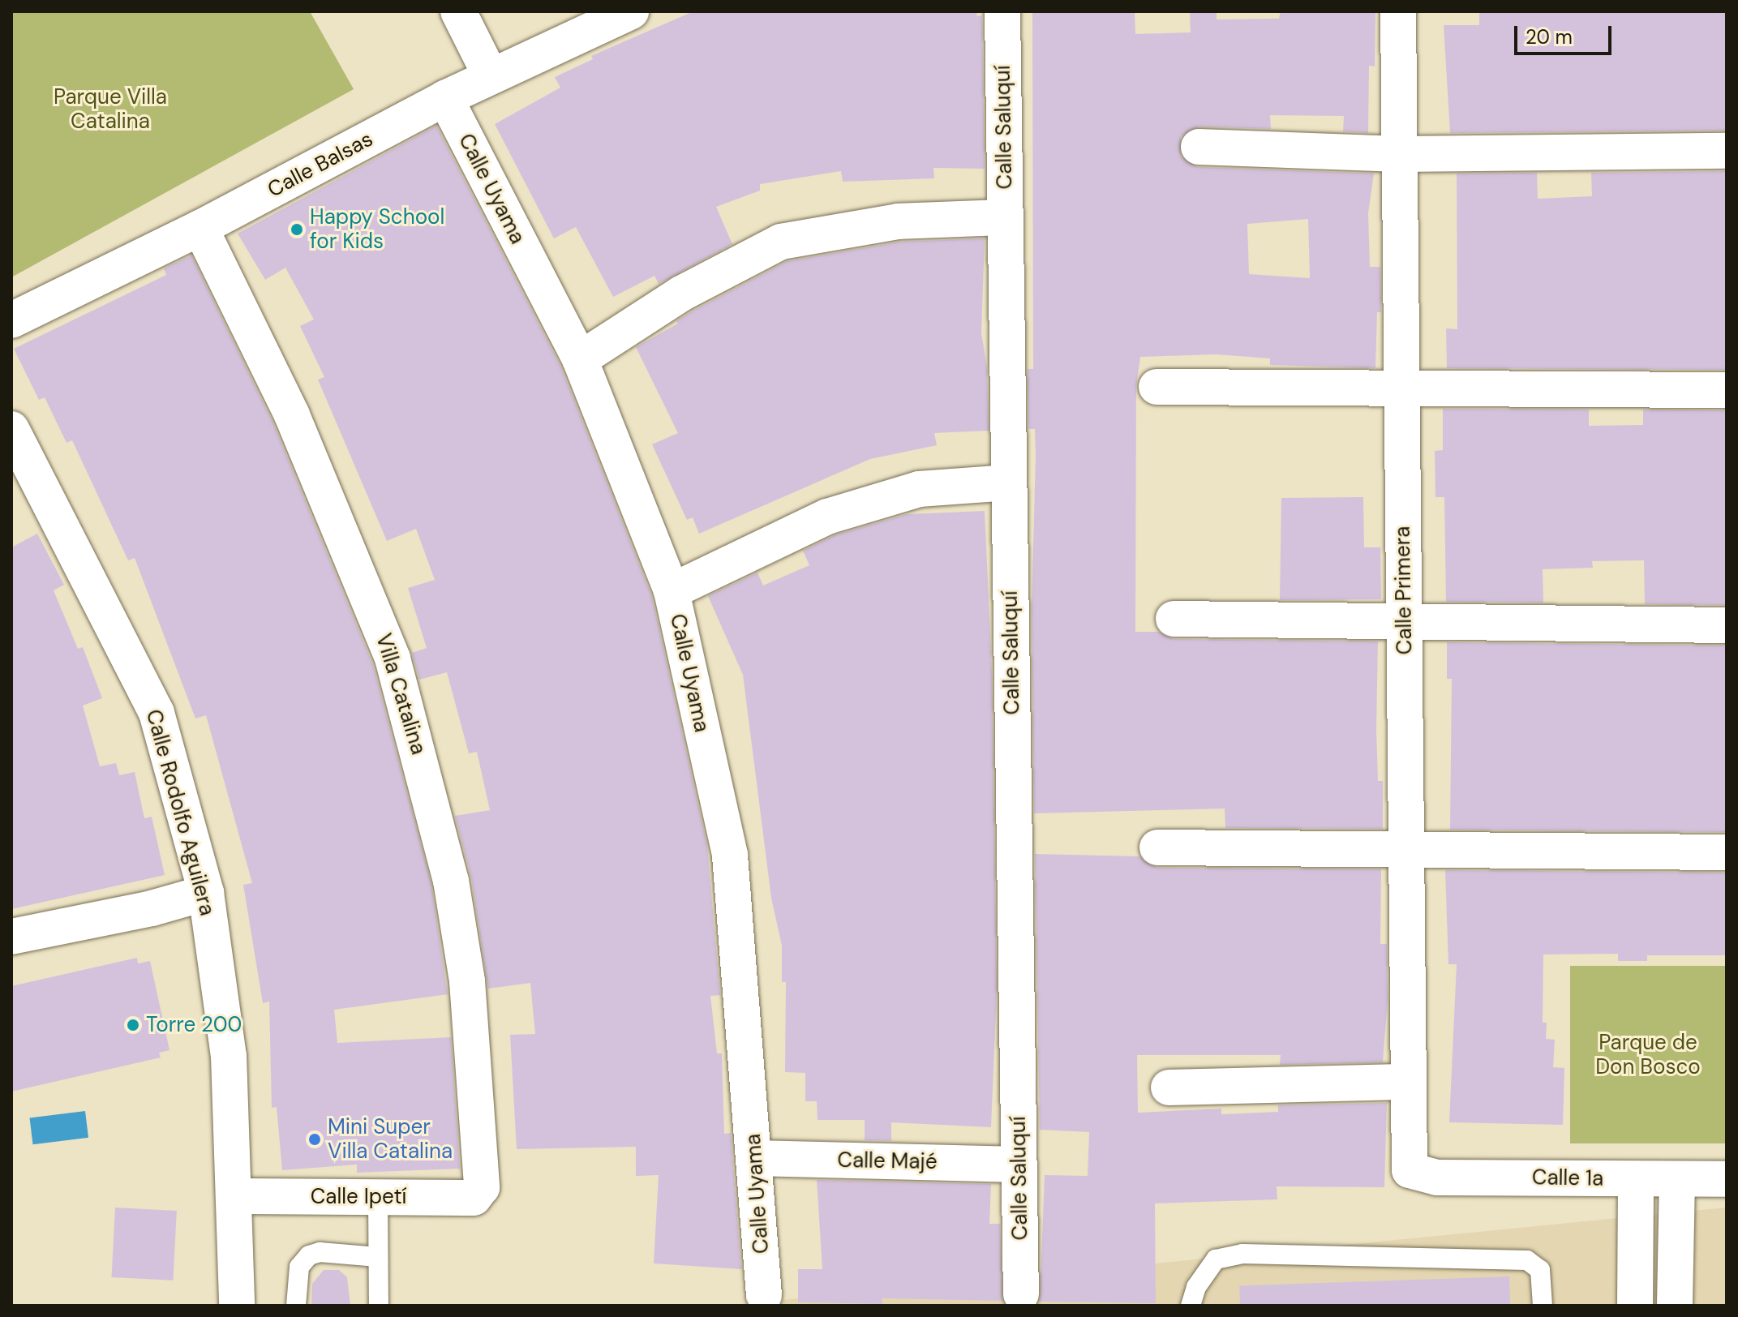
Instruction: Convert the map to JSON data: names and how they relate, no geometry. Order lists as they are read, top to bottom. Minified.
{"streets":{"street":["Calle Saluquí","Calle Balsas","Calle Uyama","Calle Primera","Villa Catalina","Calle Rodolfo Aguilera","Calle Majé","Calle 1a","Calle Ipetí"]},"crossings":[["Calle Saluquí","Calle Majé"],["Calle Balsas","Calle Uyama"],["Calle Balsas","Villa Catalina"],["Calle Uyama","Calle Majé"],["Calle Primera","Calle 1a"],["Villa Catalina","Calle Ipetí"],["Calle Rodolfo Aguilera","Calle Ipetí"]],"parks":["Parque Villa Catalina","Parque de Don Bosco"],"places":["Happy School for Kids","Torre 200","Mini Super Villa Catalina"],"scale_bar":"20 m"}
